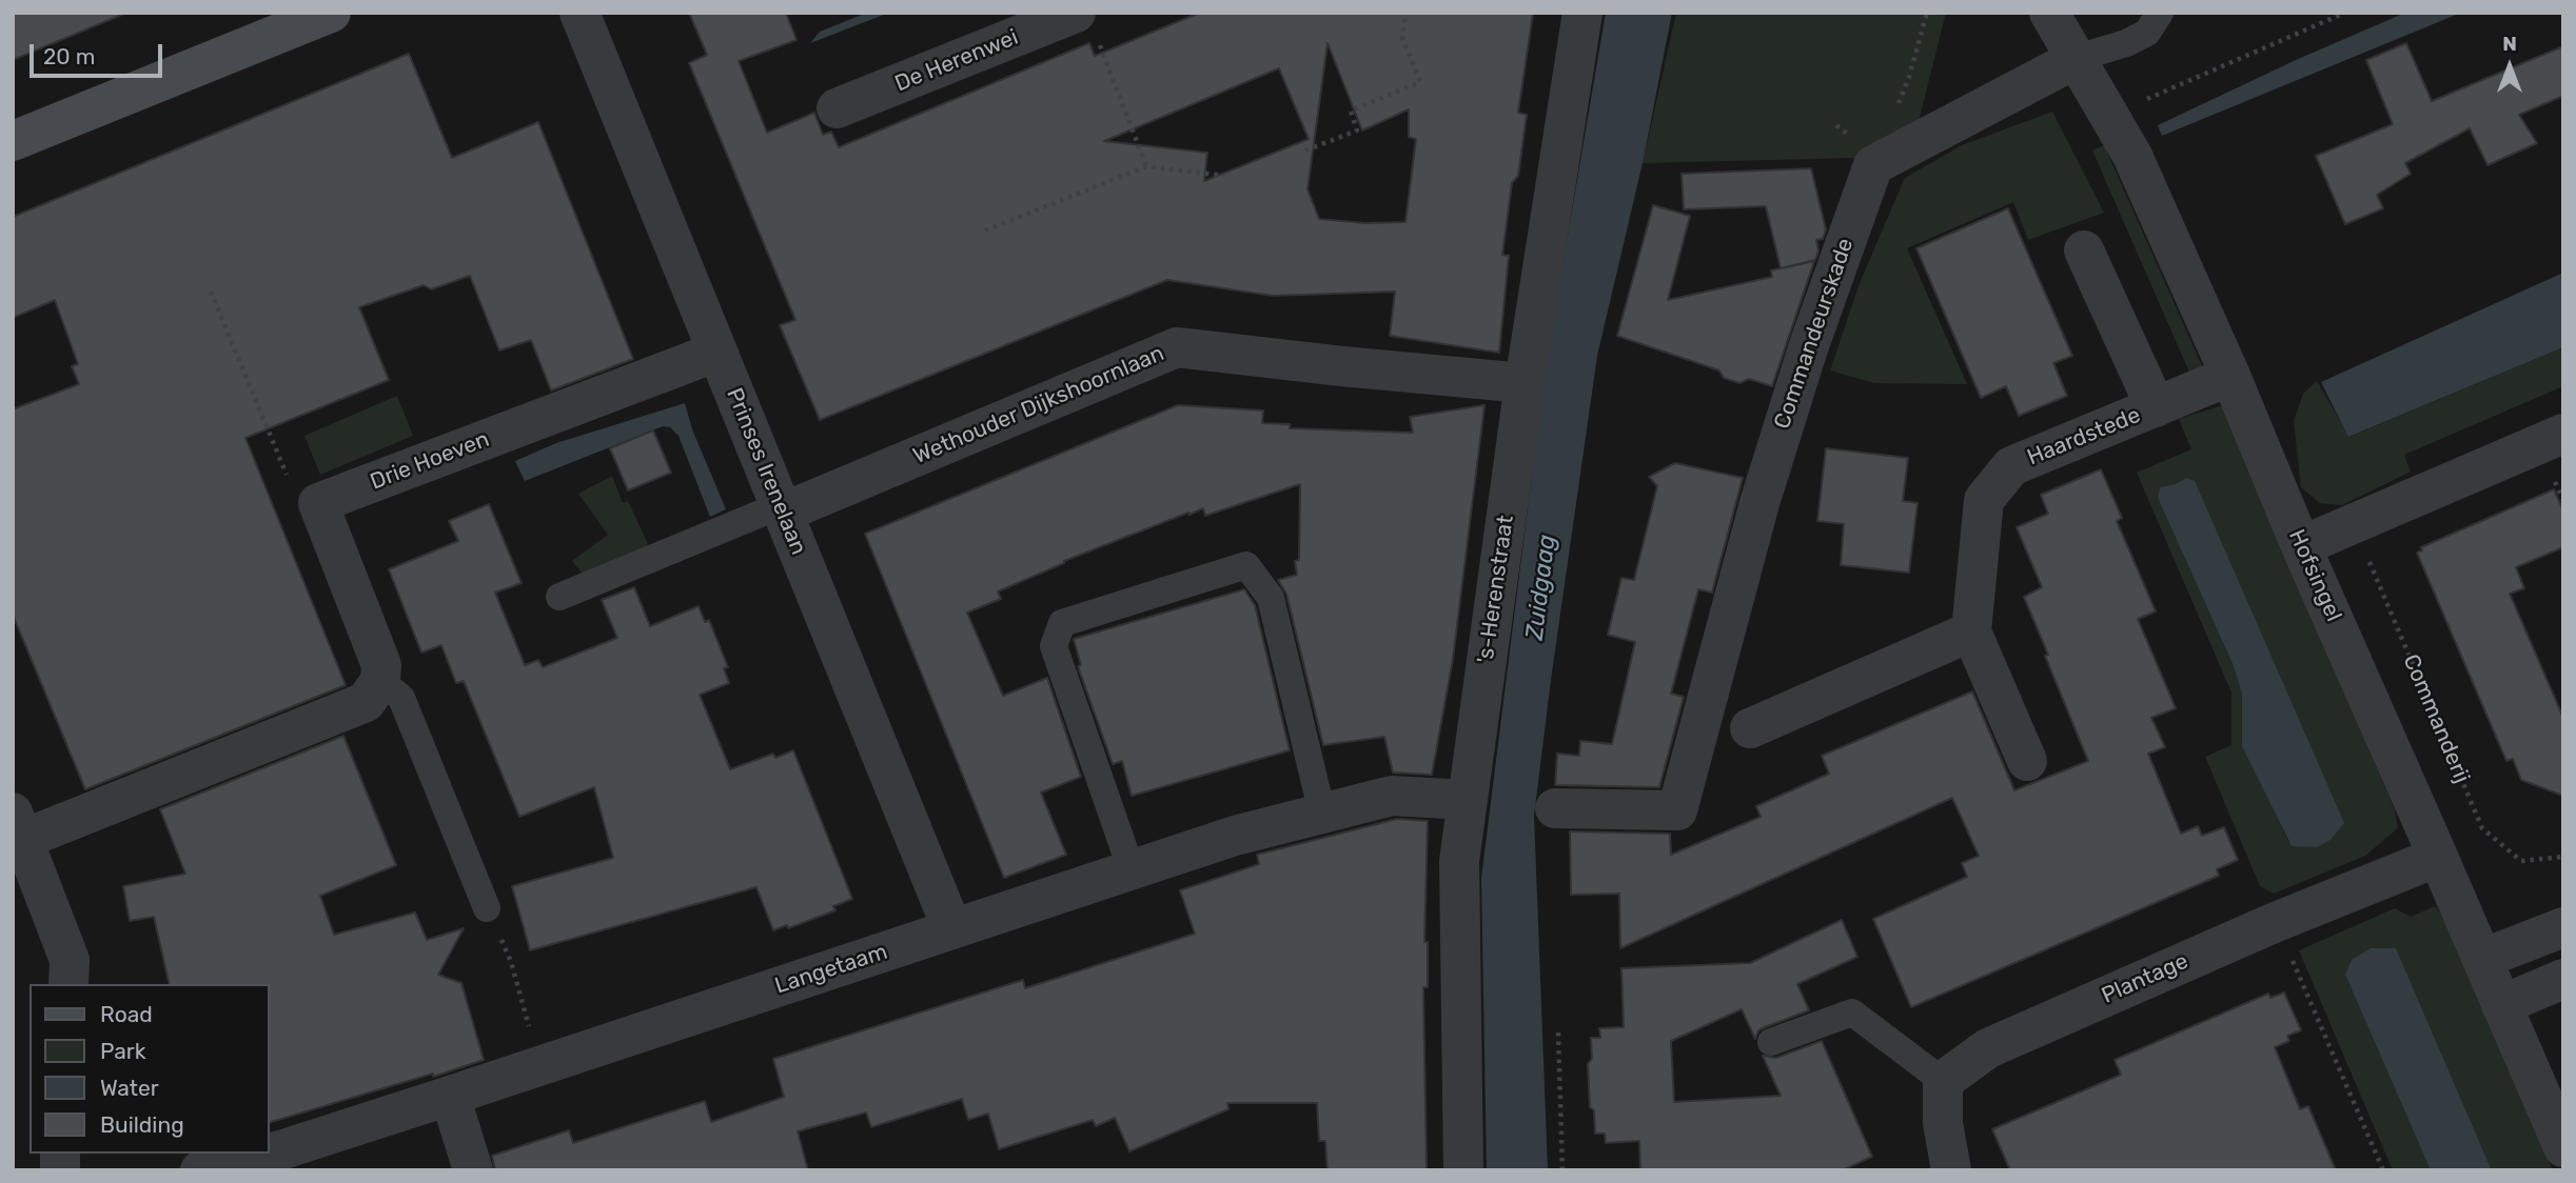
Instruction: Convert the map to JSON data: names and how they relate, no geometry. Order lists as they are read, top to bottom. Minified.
{"streets":{"street":["De Herenwei","Commandeurskade","Wethouder Dijkshoornlaan","Haardstede","Drie Hoeven","Prinses Irenelaan","Hofsingel","'s-Herenstraat","Langetaam","Plantage"],"path":["Commanderij"]},"crossings":[["Wethouder Dijkshoornlaan","Prinses Irenelaan"],["Wethouder Dijkshoornlaan","'s-Herenstraat"],["Haardstede","Hofsingel"],["Drie Hoeven","Prinses Irenelaan"],["Prinses Irenelaan","Langetaam"],["Hofsingel","Plantage"],["'s-Herenstraat","Langetaam"]],"water":["Zuidgaag"],"legend":["Road","Park","Water","Building"],"scale_bar":"20 m","north":"top"}
